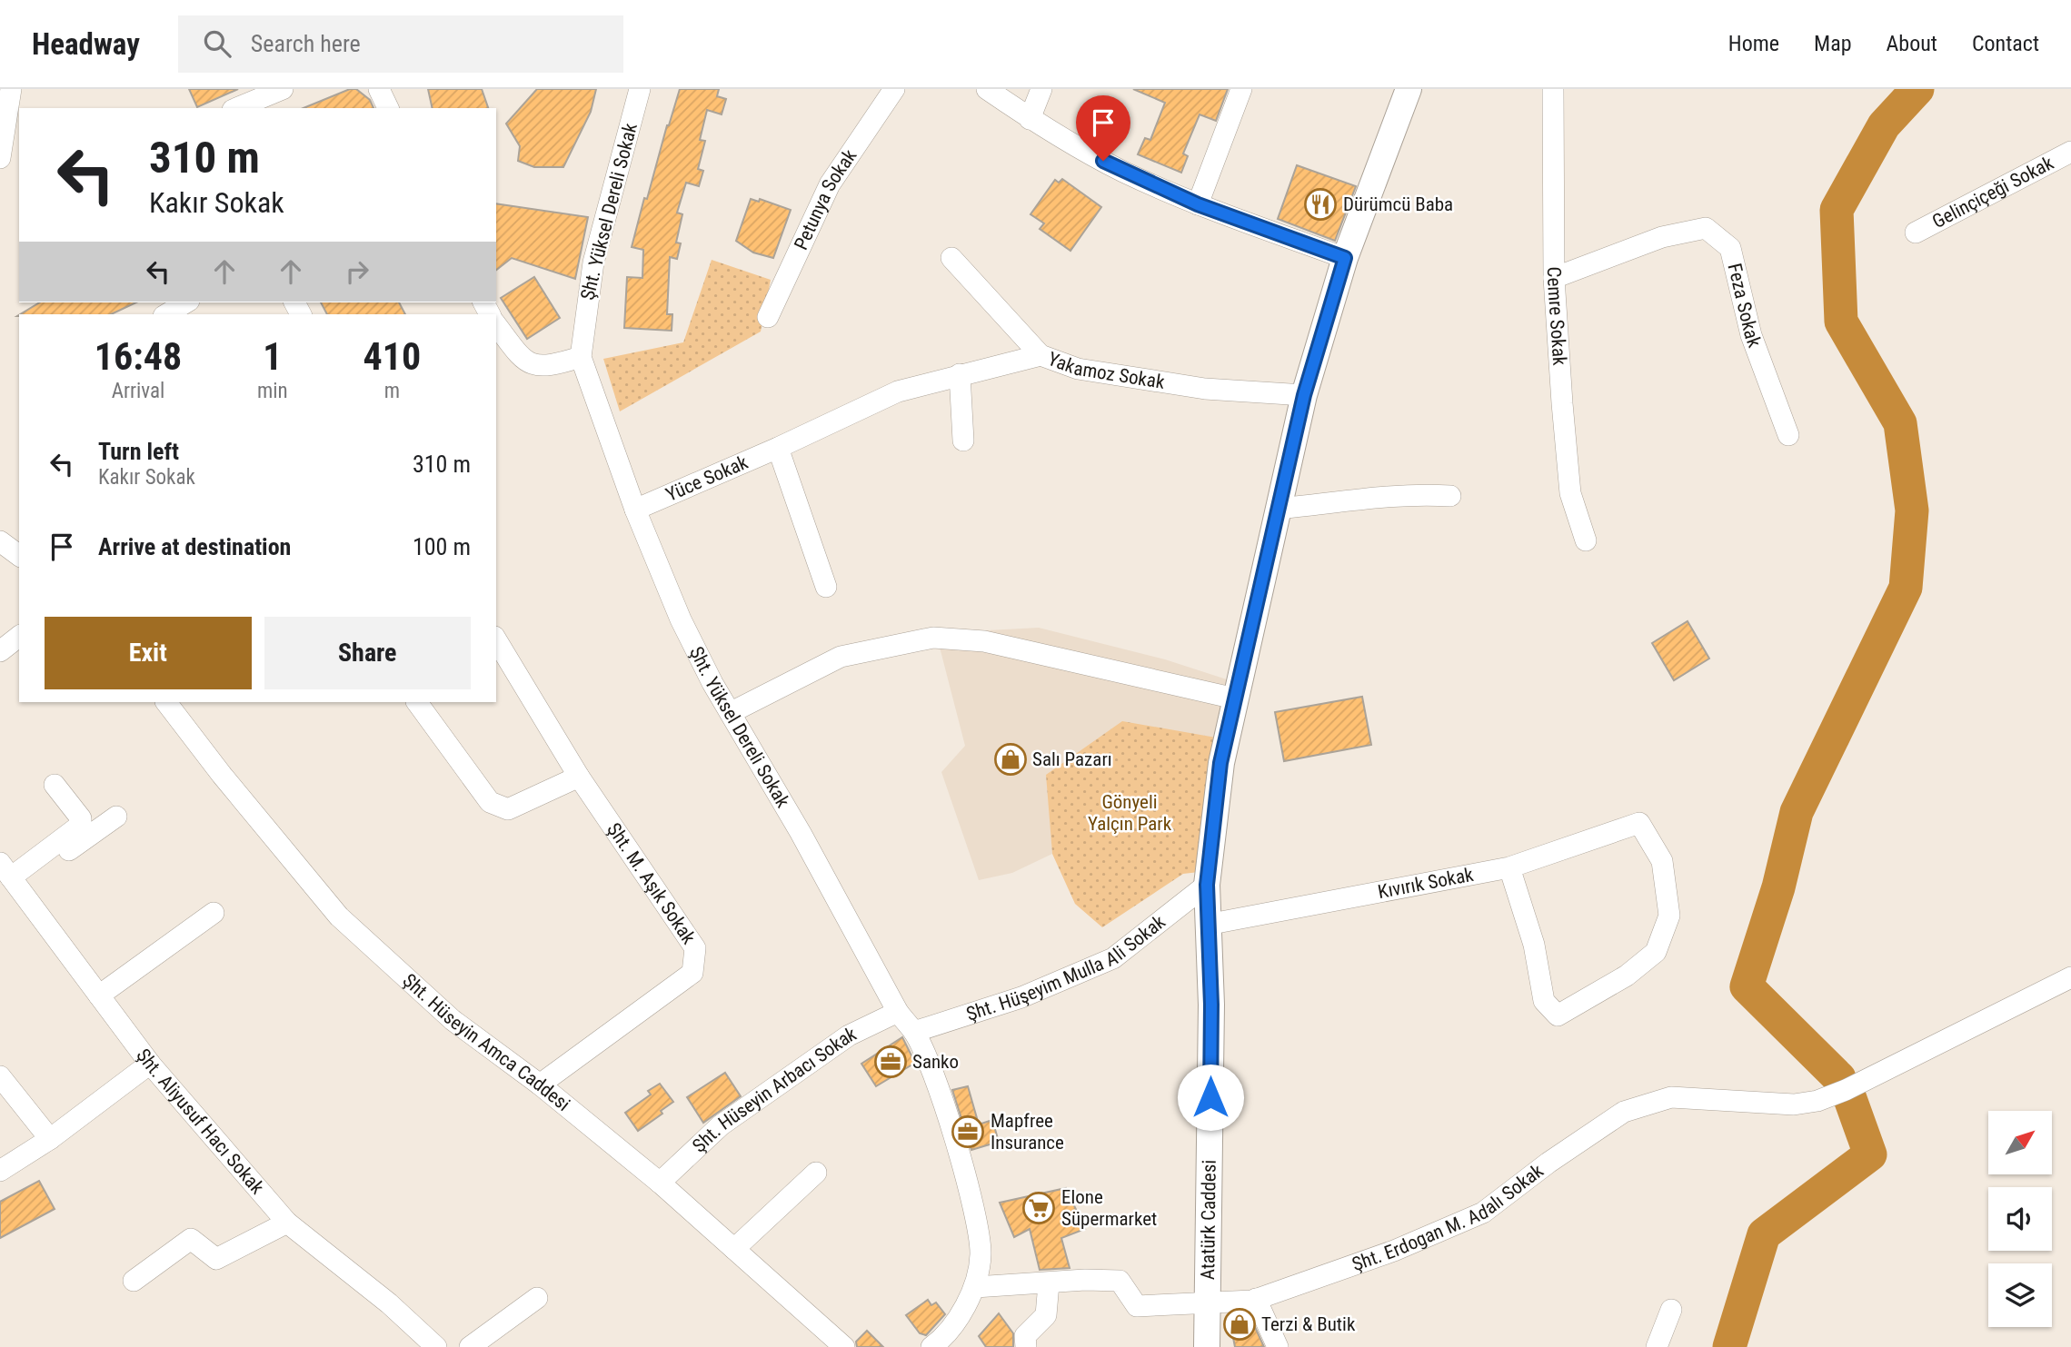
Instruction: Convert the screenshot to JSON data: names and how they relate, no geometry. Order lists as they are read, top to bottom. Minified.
{"streets":{"main road":["Atatürk Caddesi"],"street":["Gelinçiçeği Sokak","Petunya Sokak","Şht. Yüksel Dereli Sokak","Feza Sokak","Cemre Sokak","Yakamoz Sokak","Yüce Sokak","Şht. M. Aşık Sokak","Kıvırık Sokak","Şht. Hüşeyim Mulla Ali Sokak","Şht. Hüseyin Amca Caddesi","Şht. Hüseyin Arbacı Sokak","Şht. Aliyusuf Hacı Sokak","Şht. Erdogan M. Adalı Sokak"]},"crossings":[["Şht. Yüksel Dereli Sokak","Yüce Sokak"],["Şht. Yüksel Dereli Sokak","Şht. Hüşeyim Mulla Ali Sokak"],["Şht. Yüksel Dereli Sokak","Şht. Hüseyin Arbacı Sokak"],["Feza Sokak","Cemre Sokak"],["Yakamoz Sokak","Atatürk Caddesi"],["Şht. M. Aşık Sokak","Şht. Hüseyin Amca Caddesi"],["Kıvırık Sokak","Atatürk Caddesi"],["Şht. Hüşeyim Mulla Ali Sokak","Atatürk Caddesi"],["Şht. Hüseyin Amca Caddesi","Şht. Hüseyin Arbacı Sokak"],["Şht. Erdogan M. Adalı Sokak","Atatürk Caddesi"]],"parks":["Gönyeli Yalçın Park"],"places":{"restaurant":["Dürümcü Baba"],"shop":["Salı Pazarı","Terzi & Butik"],"office":["Sanko","Mapfree Insurance"],"supermarket":["Elone Süpermarket"]},"north":"top right","page":{"header":"Headway","search":"Search here","nav":["Home","Map","About","Contact"],"turn":["310 m","Kakır Sokak"],"eta":["16:48","Arrival","1","min","410","m"],"list":[{"name":"Turn left","note":"Kakır Sokak","value":"310 m"},{"name":"Arrive at destination","value":"100 m"}],"buttons":["Exit","Share"]}}
